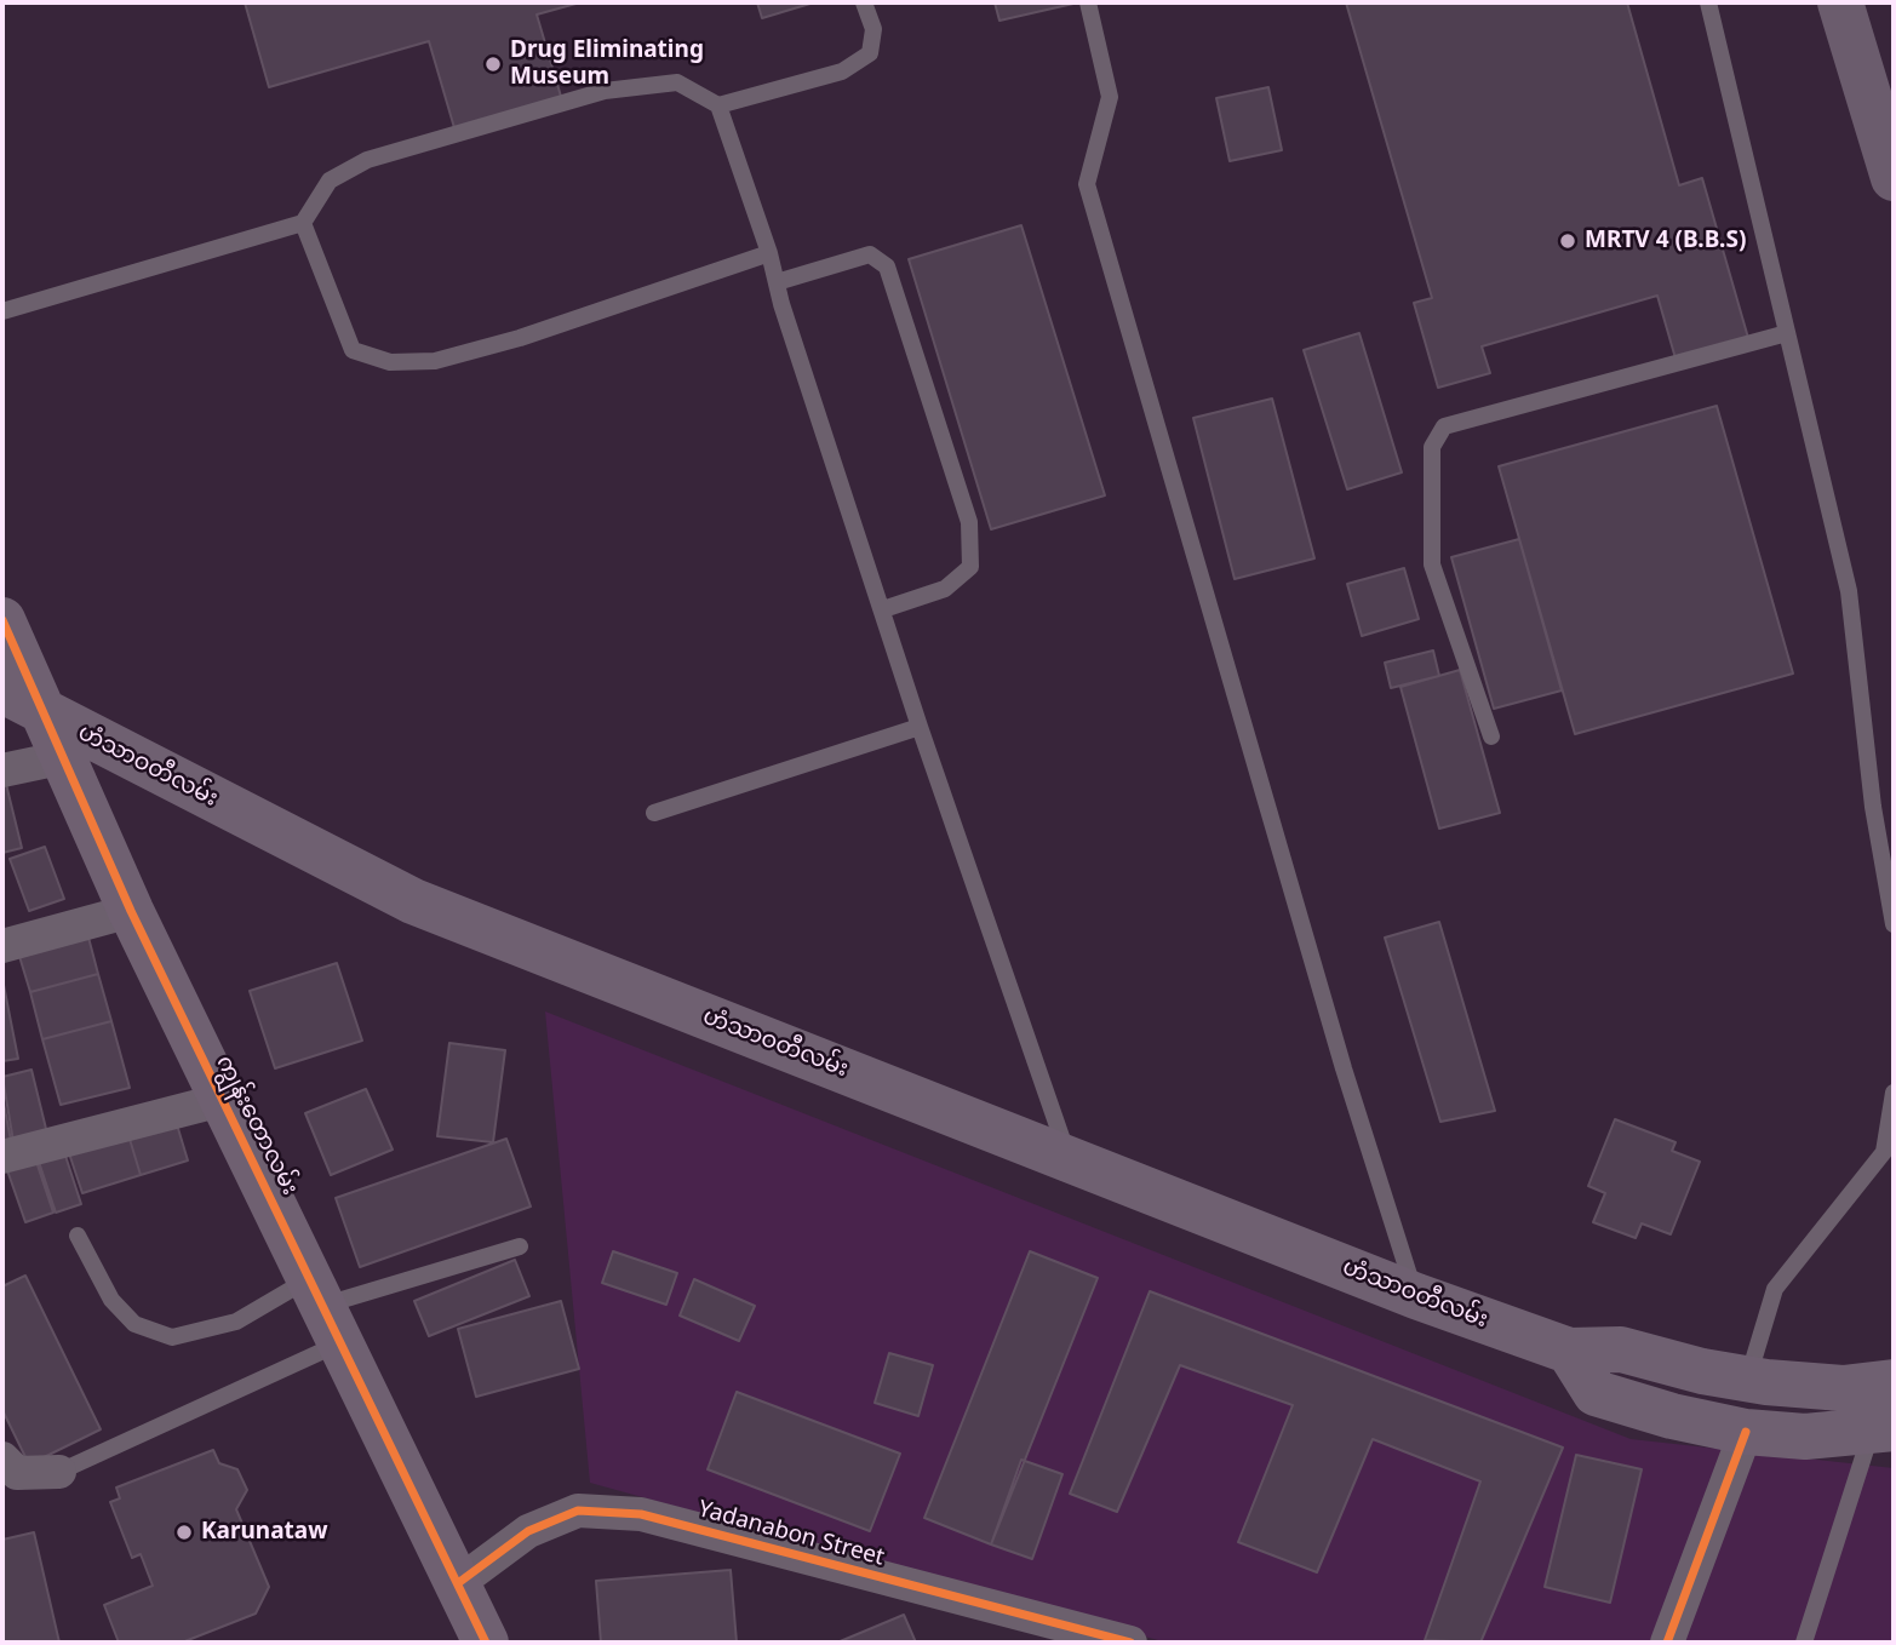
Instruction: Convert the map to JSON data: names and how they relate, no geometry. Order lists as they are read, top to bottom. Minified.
{"streets":{"main road":["ဟံသာဝတီလမ်း","ကျွန်းတောလမ်း"],"street":["Yadanabon Street"]},"crossings":[["ဟံသာဝတီလမ်း","ကျွန်းတောလမ်း"],["ကျွန်းတောလမ်း","Yadanabon Street"]],"places":["Drug Eliminating Museum","MRTV 4 (B.B.S)","Karunataw"]}
